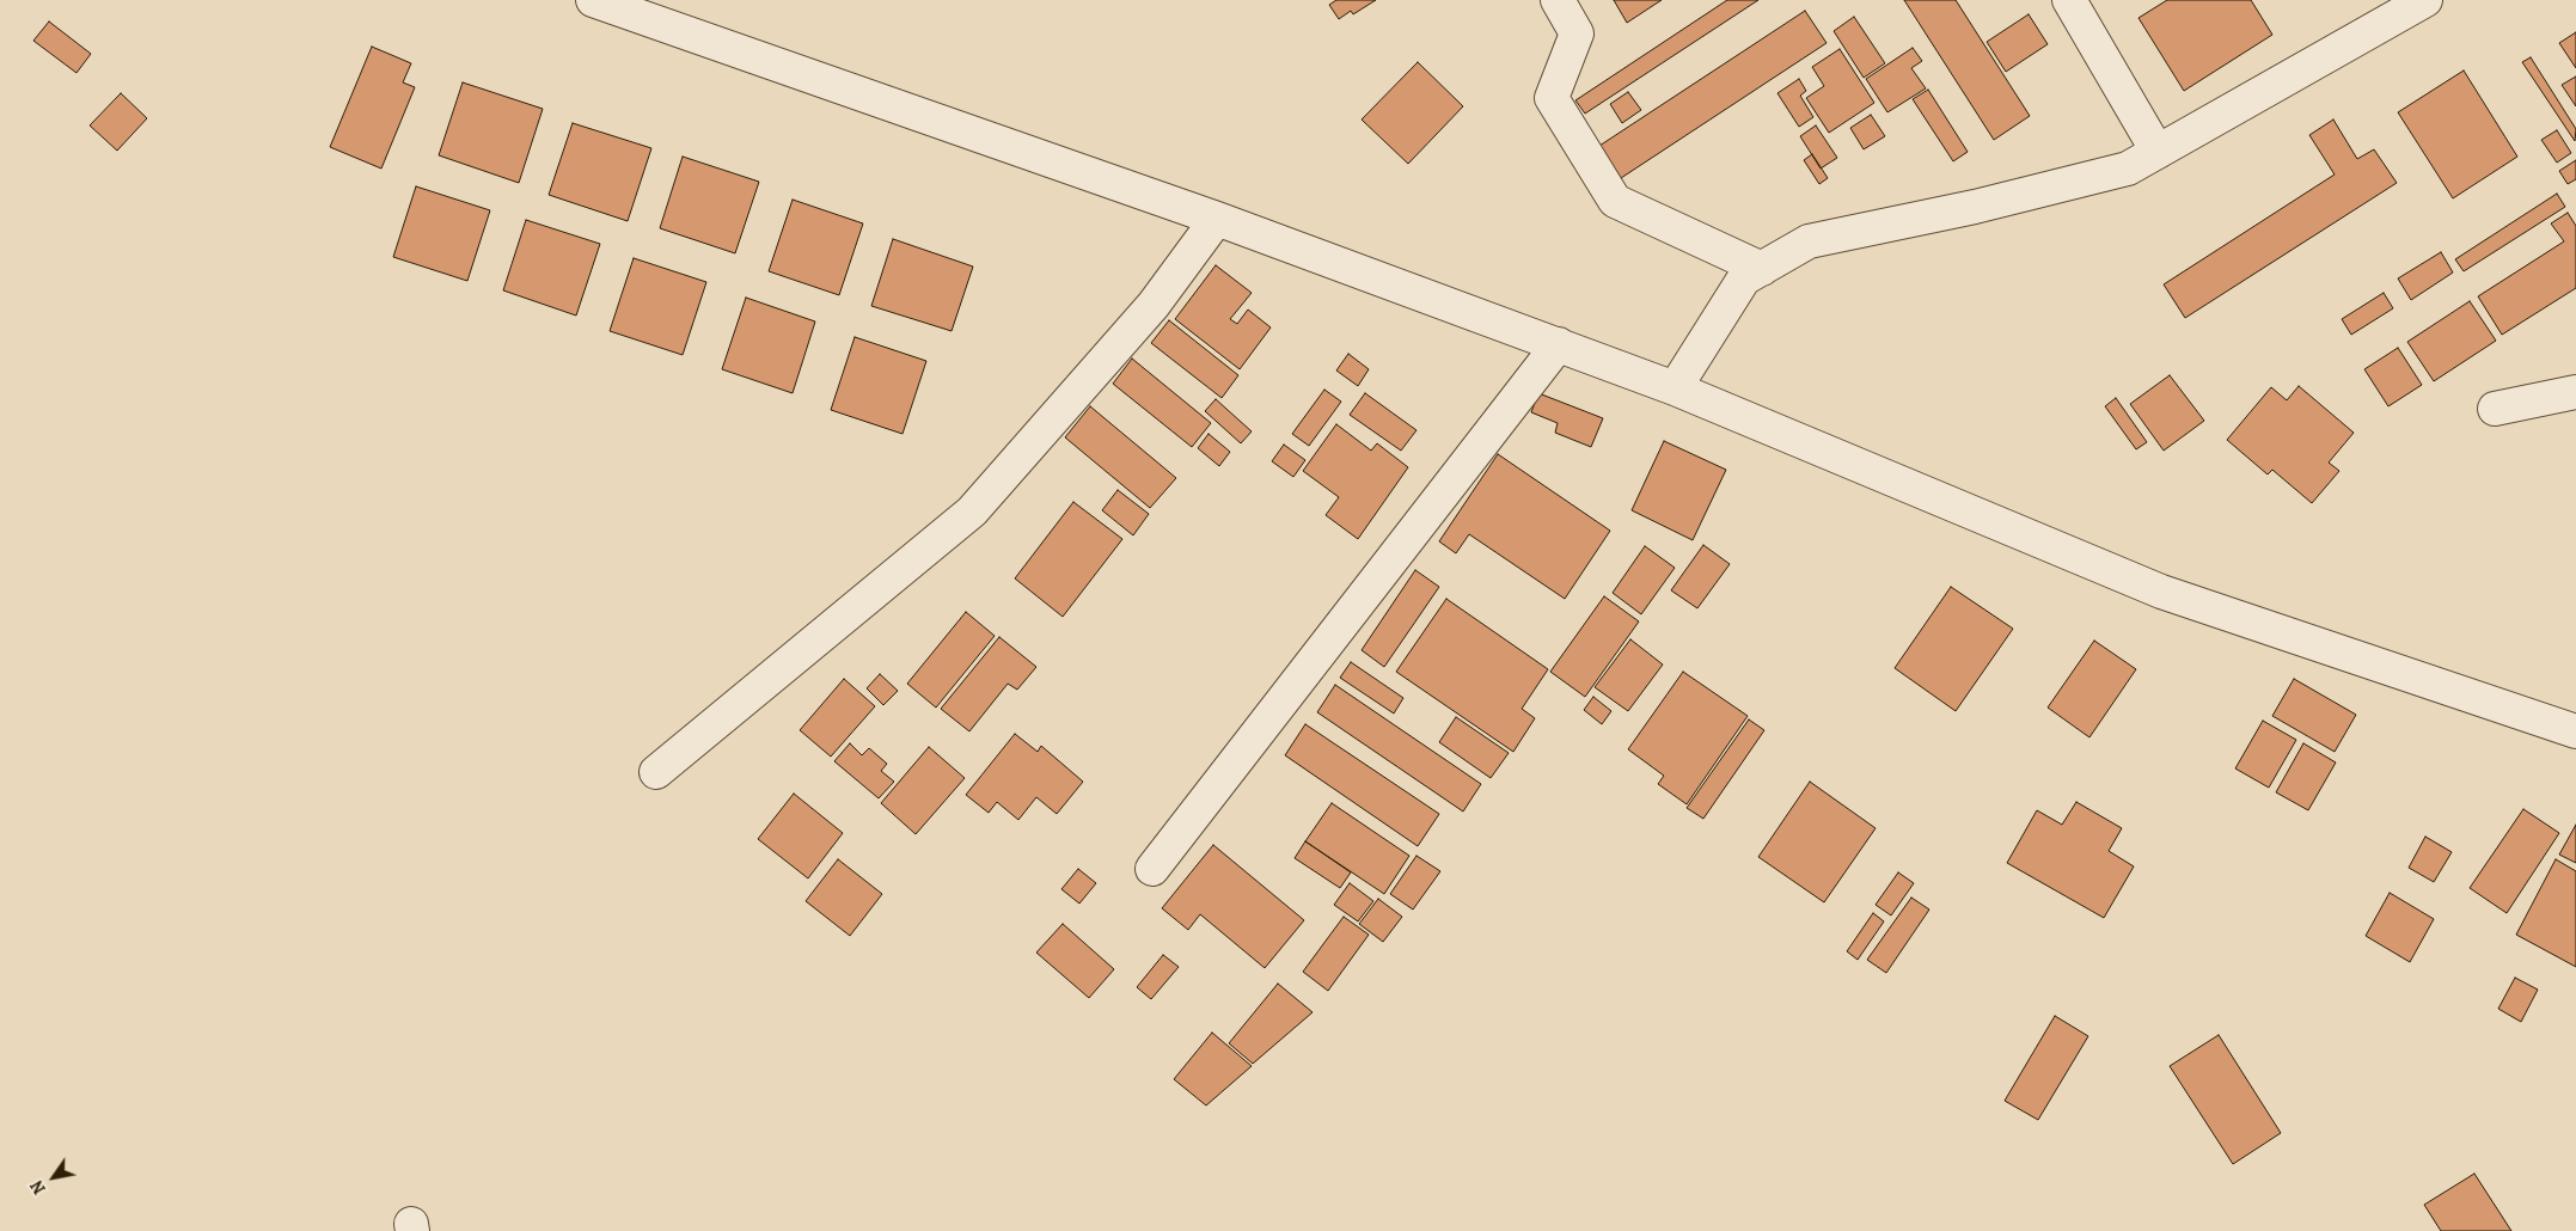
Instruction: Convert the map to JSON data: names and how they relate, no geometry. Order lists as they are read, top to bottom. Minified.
{"north":"bottom left"}
